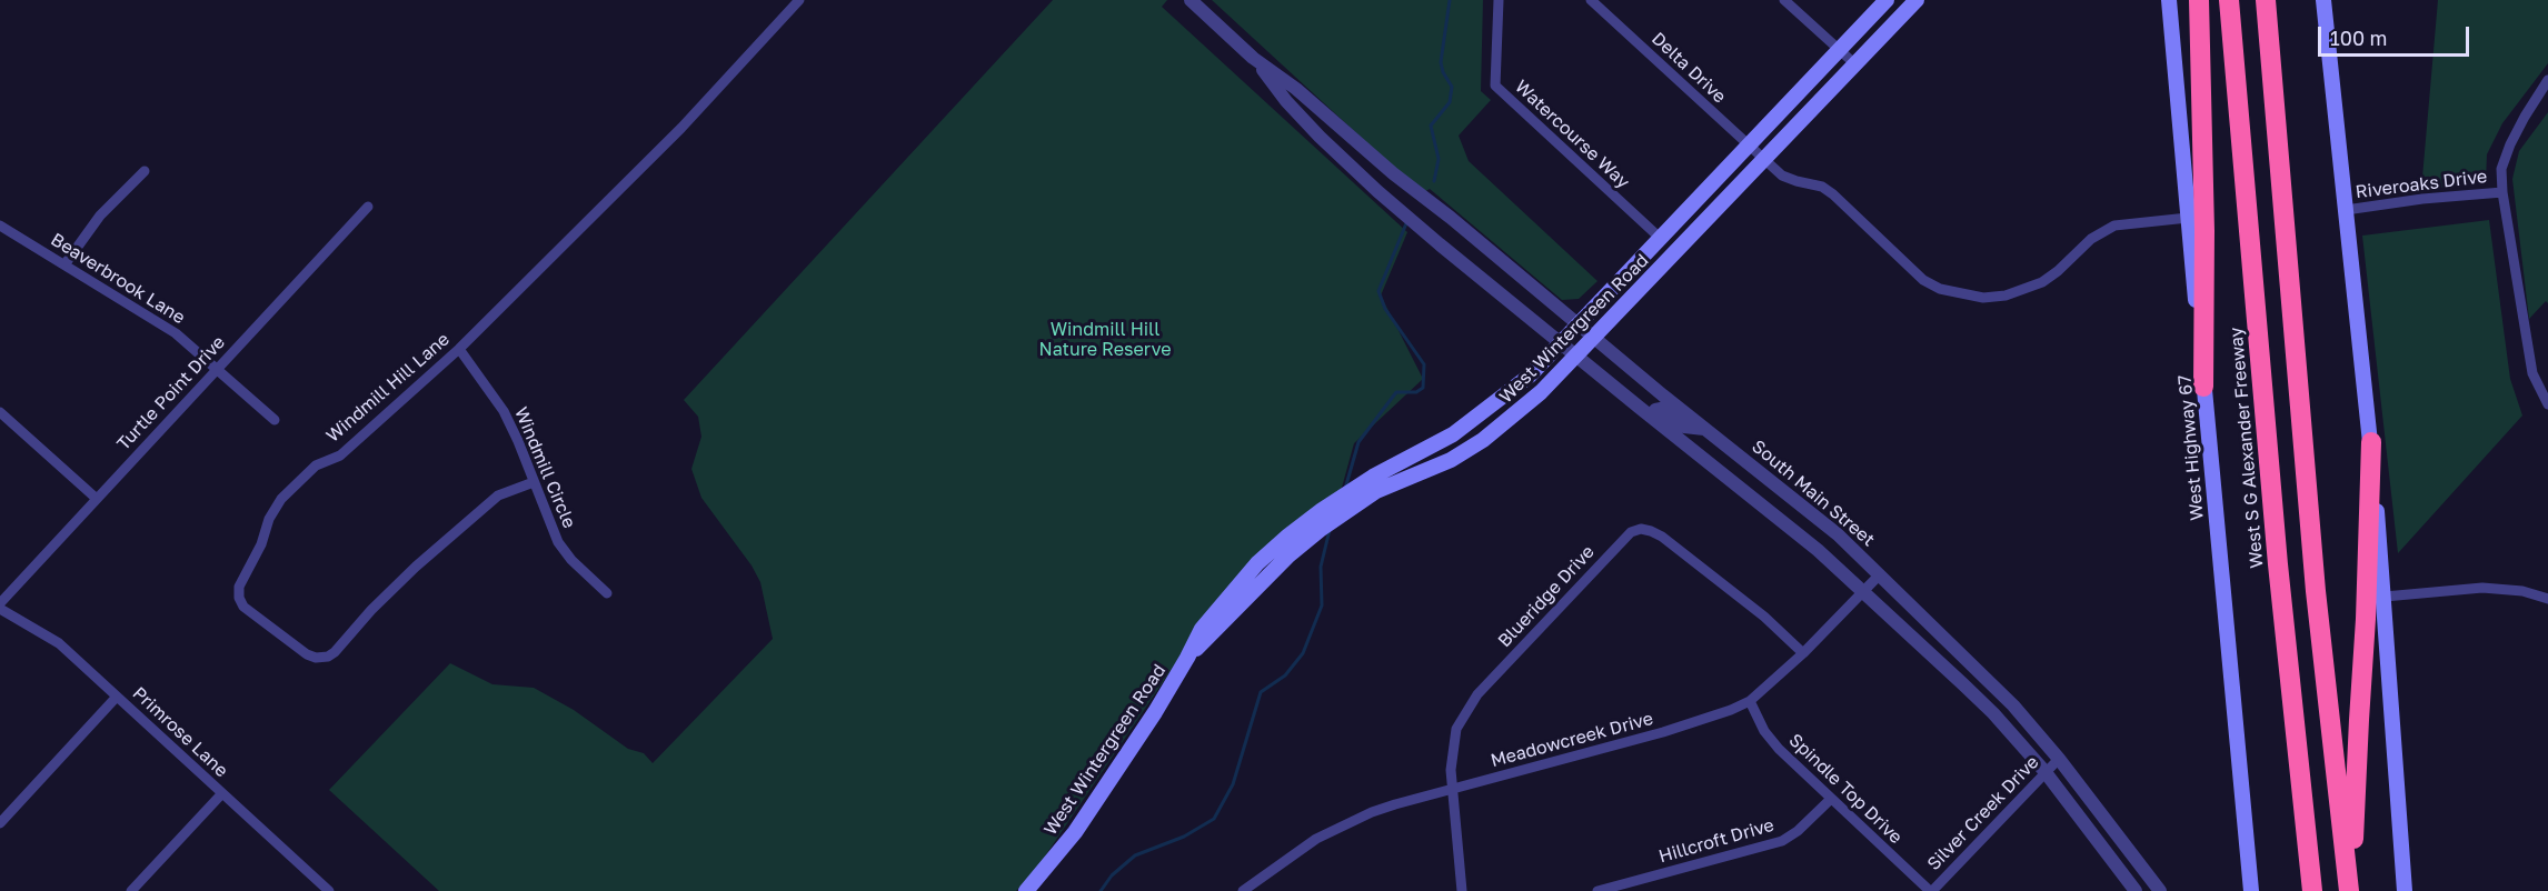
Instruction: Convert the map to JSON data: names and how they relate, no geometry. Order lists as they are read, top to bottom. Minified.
{"streets":{"highway":["West S G Alexander Freeway"],"main road":["West Wintergreen Road","West Highway 67"],"street":["Delta Drive","Watercourse Way","Riveroaks Drive","Beaverbrook Lane","Windmill Hill Lane","Turtle Point Drive","Windmill Circle","South Main Street","Blueridge Drive","Primrose Lane","Meadowcreek Drive","Spindle Top Drive","Silver Creek Drive","Hillcroft Drive"]},"crossings":[["Delta Drive","West Wintergreen Road"],["Delta Drive","West Highway 67"],["Watercourse Way","West Wintergreen Road"],["Beaverbrook Lane","Turtle Point Drive"],["West Wintergreen Road","South Main Street"],["Windmill Hill Lane","Windmill Circle"],["South Main Street","Meadowcreek Drive"],["South Main Street","Silver Creek Drive"],["Blueridge Drive","Meadowcreek Drive"],["Meadowcreek Drive","Spindle Top Drive"],["Spindle Top Drive","Silver Creek Drive"],["Spindle Top Drive","Hillcroft Drive"]],"parks":["Windmill Hill Nature Reserve"],"scale_bar":"100 m"}
